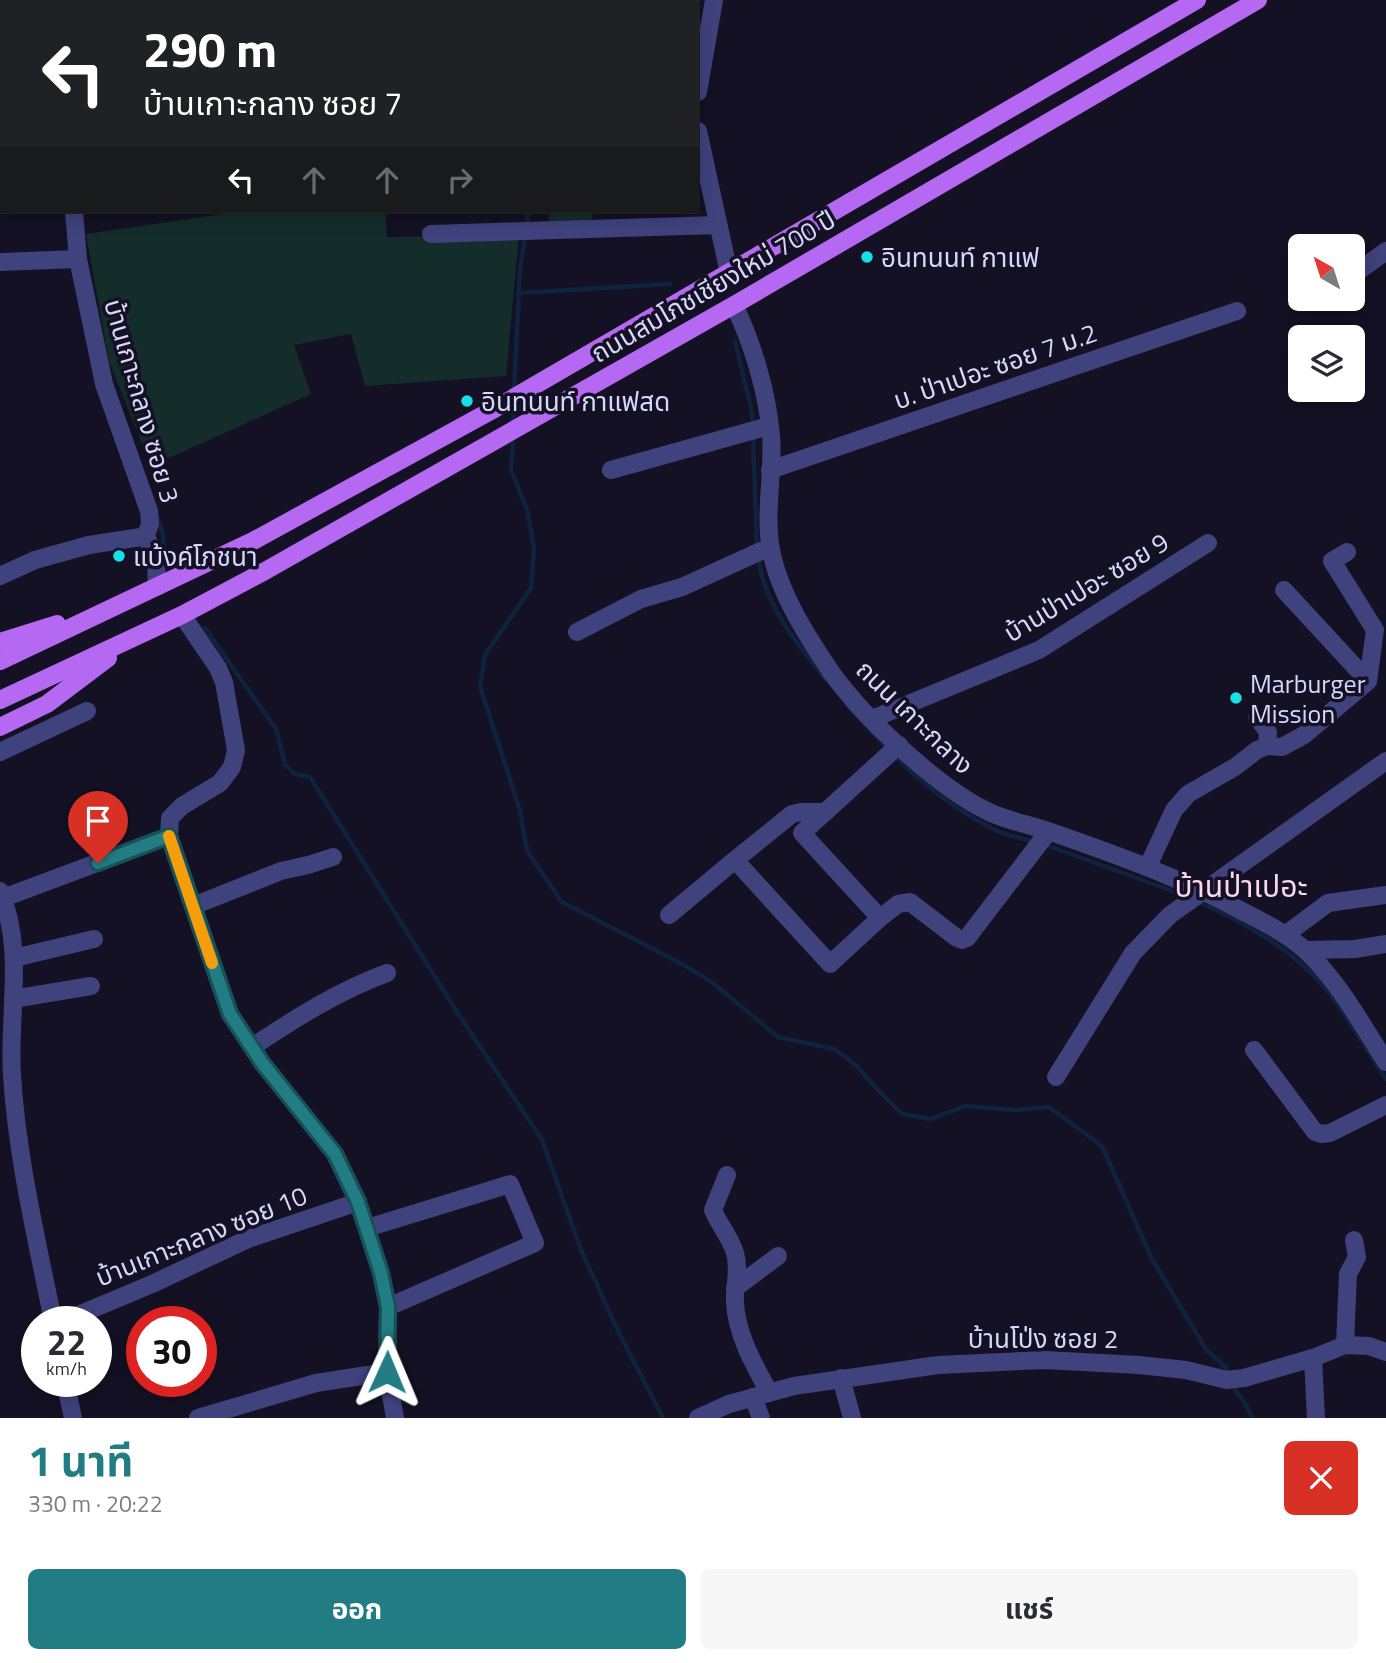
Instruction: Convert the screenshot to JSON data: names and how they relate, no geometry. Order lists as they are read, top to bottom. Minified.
{"streets":{"main road":["ถนนสมโภชเชียงใหม่ 700 ปี"],"street":["บ. ป่าเปอะ ซอย 7 ม.2","บ้านเกาะกลาง ซอย 3","บ้านป่าเปอะ ซอย 9","ถนน เกาะกลาง","บ้านเกาะกลาง ซอย 10","บ้านโป่ง ซอย 2"]},"crossings":[["ถนนสมโภชเชียงใหม่ 700 ปี","ถนน เกาะกลาง"],["บ. ป่าเปอะ ซอย 7 ม.2","ถนน เกาะกลาง"],["บ้านป่าเปอะ ซอย 9","ถนน เกาะกลาง"]],"districts":["บ้านป่าเปอะ"],"places":["อินทนนท์ กาแฟ","อินทนนท์ กาแฟสด","แบ้งค์โภชนา","Marburger Mission"],"north":"top left","page":{"turn":["290 m","บ้านเกาะกลาง ซอย 7"],"speed":"22 km/h","limit":"30","heading":["1 นาที","330 m · 20:22"],"buttons":["ออก","แชร์"]}}
